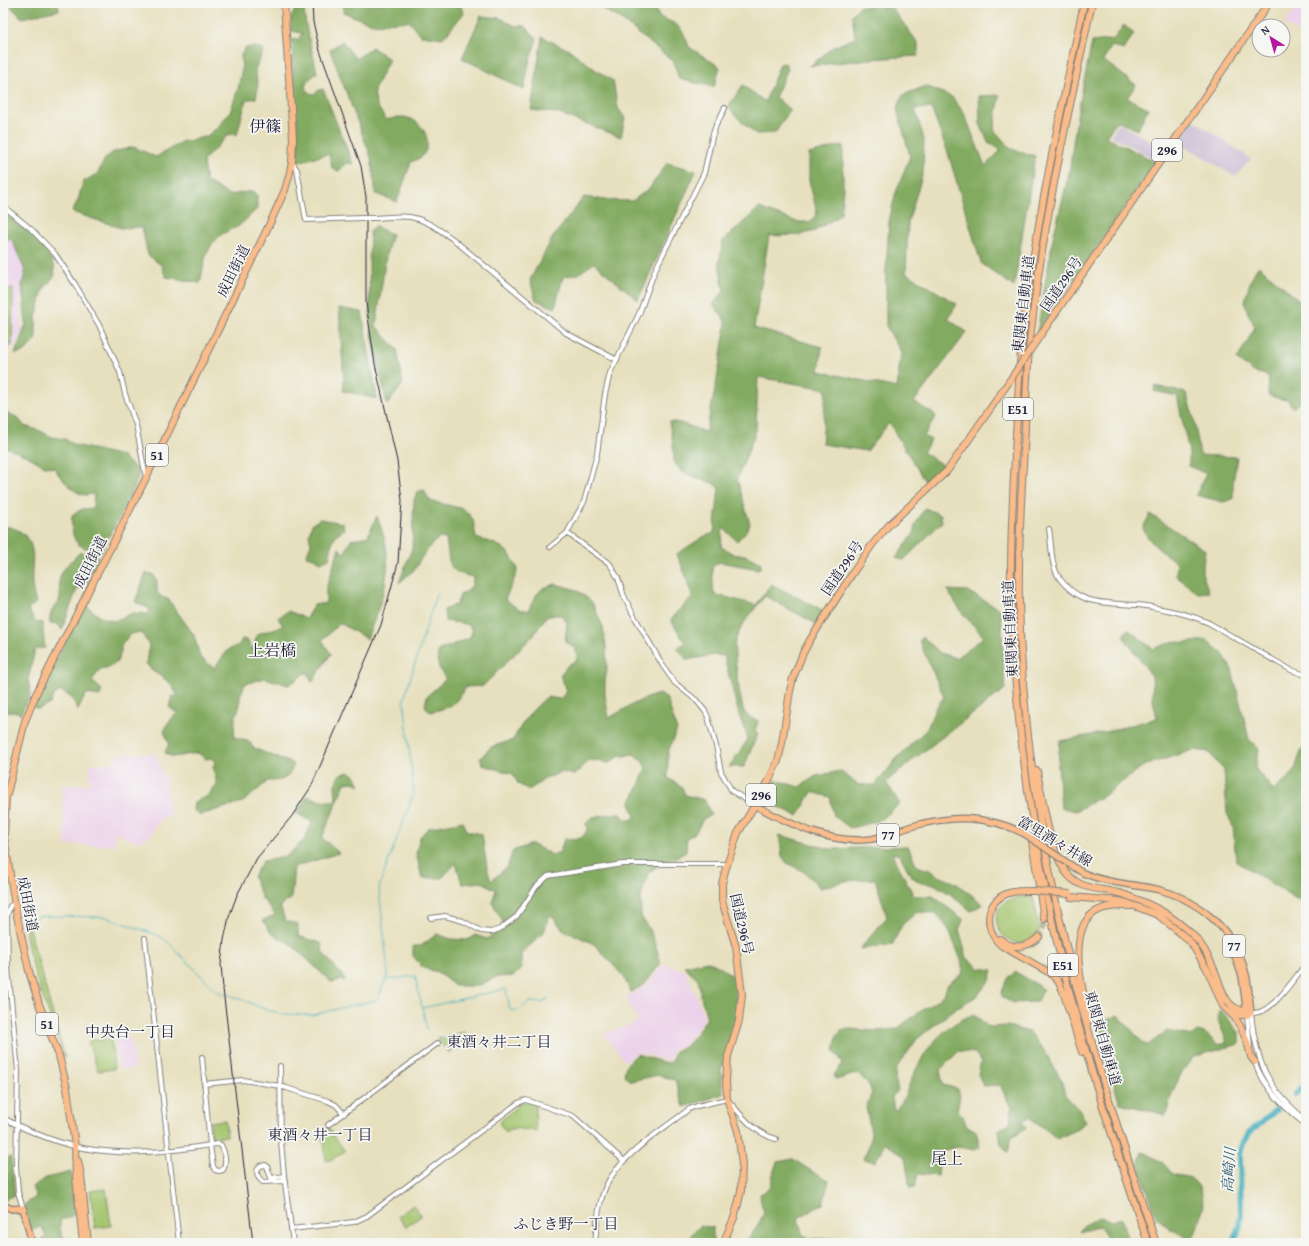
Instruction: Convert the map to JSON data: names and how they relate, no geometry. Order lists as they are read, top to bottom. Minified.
{"streets":{"highway":["296","成田街道","国道296号","東関東自動車道","E51","51"],"main road":["77","富里酒々井線"]},"crossings":[["国道296号","富里酒々井線"]],"districts":["伊篠","上岩橋","中央台一丁目","東酒々井二丁目","東酒々井一丁目","尾上","ふじき野一丁目"],"water":["高崎川"],"north":"top left"}
